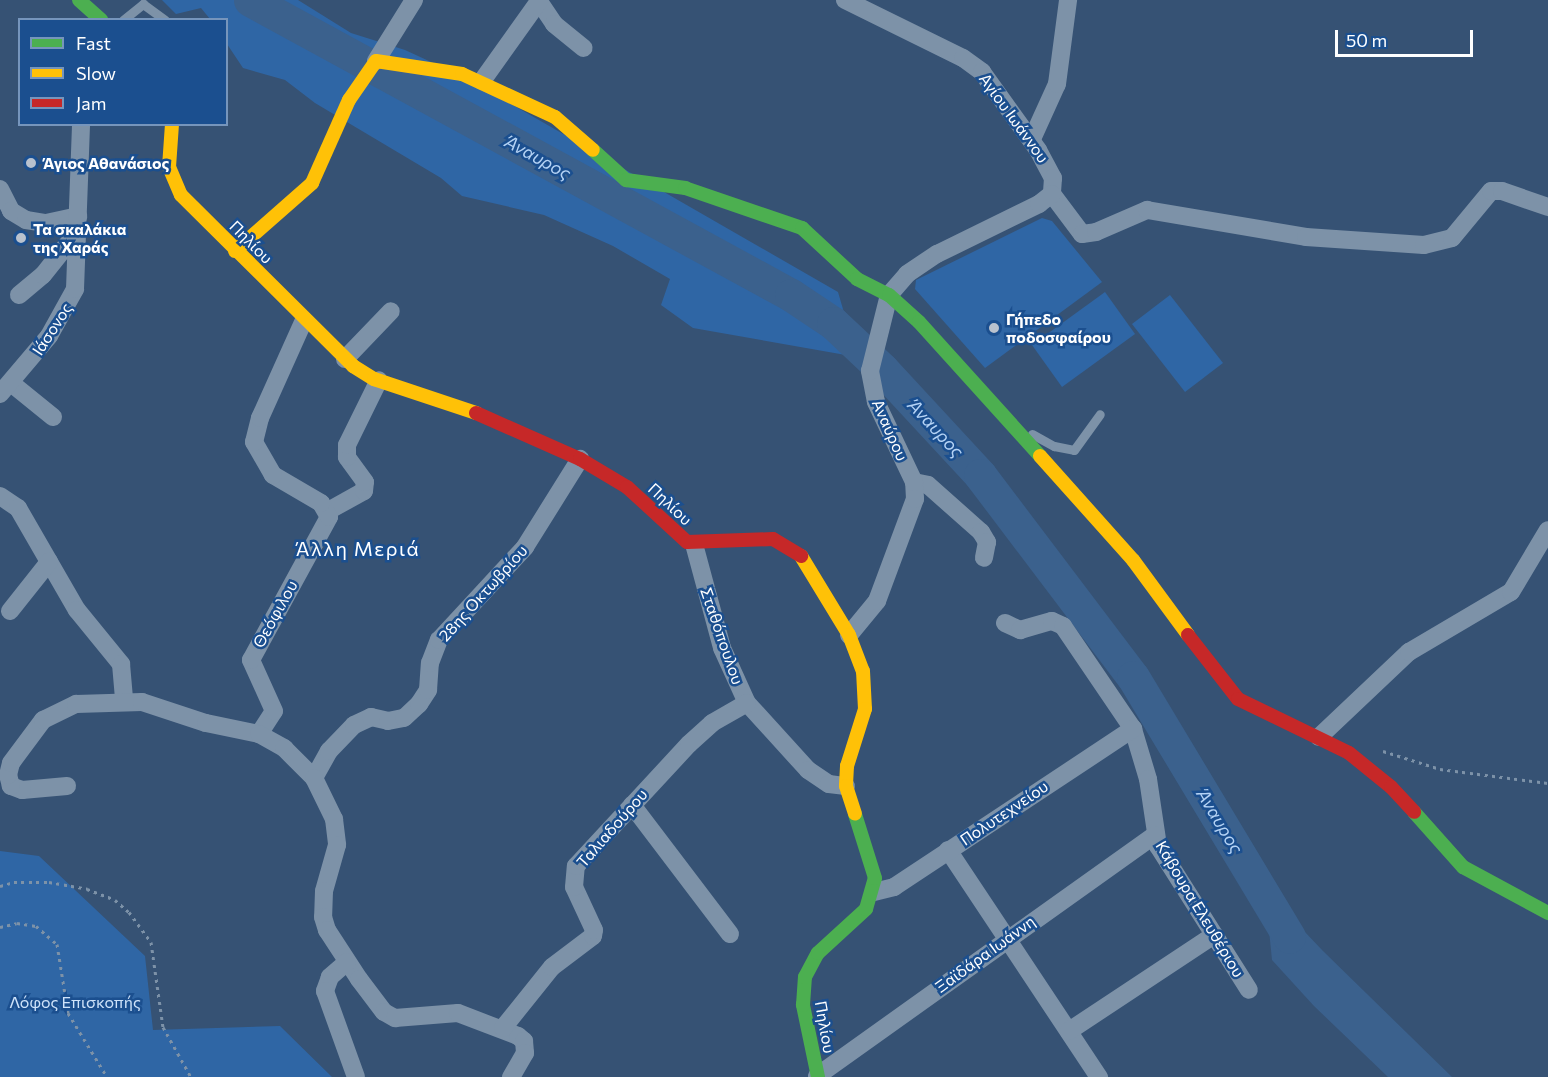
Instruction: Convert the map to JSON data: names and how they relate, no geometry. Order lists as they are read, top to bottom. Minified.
{"streets":{"street":["Αγίου Ιωάννου","Πηλίου","Ιάσονος","Αναύρου","28ης Οκτωβρίου","Θεόφιλου","Σταθόπουλου","Πολυτεχνείου","Ταλιαδούρου","Κάβουρα Ελευθέριου","Ξαϊδάρα Ιωάννη"]},"crossings":[["Αγίου Ιωάννου","Αναύρου"],["Πηλίου","28ης Οκτωβρίου"],["Πηλίου","Σταθόπουλου"],["Πηλίου","Πολυτεχνείου"],["Πηλίου","Ξαϊδάρα Ιωάννη"],["Σταθόπουλου","Ταλιαδούρου"],["Πολυτεχνείου","Κάβουρα Ελευθέριου"],["Κάβουρα Ελευθέριου","Ξαϊδάρα Ιωάννη"]],"districts":["Άλλη Μεριά"],"water":["Άναυρος"],"parks":["Λόφος Επισκοπής"],"places":["Άγιος Αθανάσιος","Τα σκαλάκια της Χαράς","Γήπεδο ποδοσφαίρου"],"legend":["Fast","Slow","Jam"],"scale_bar":"50 m"}
